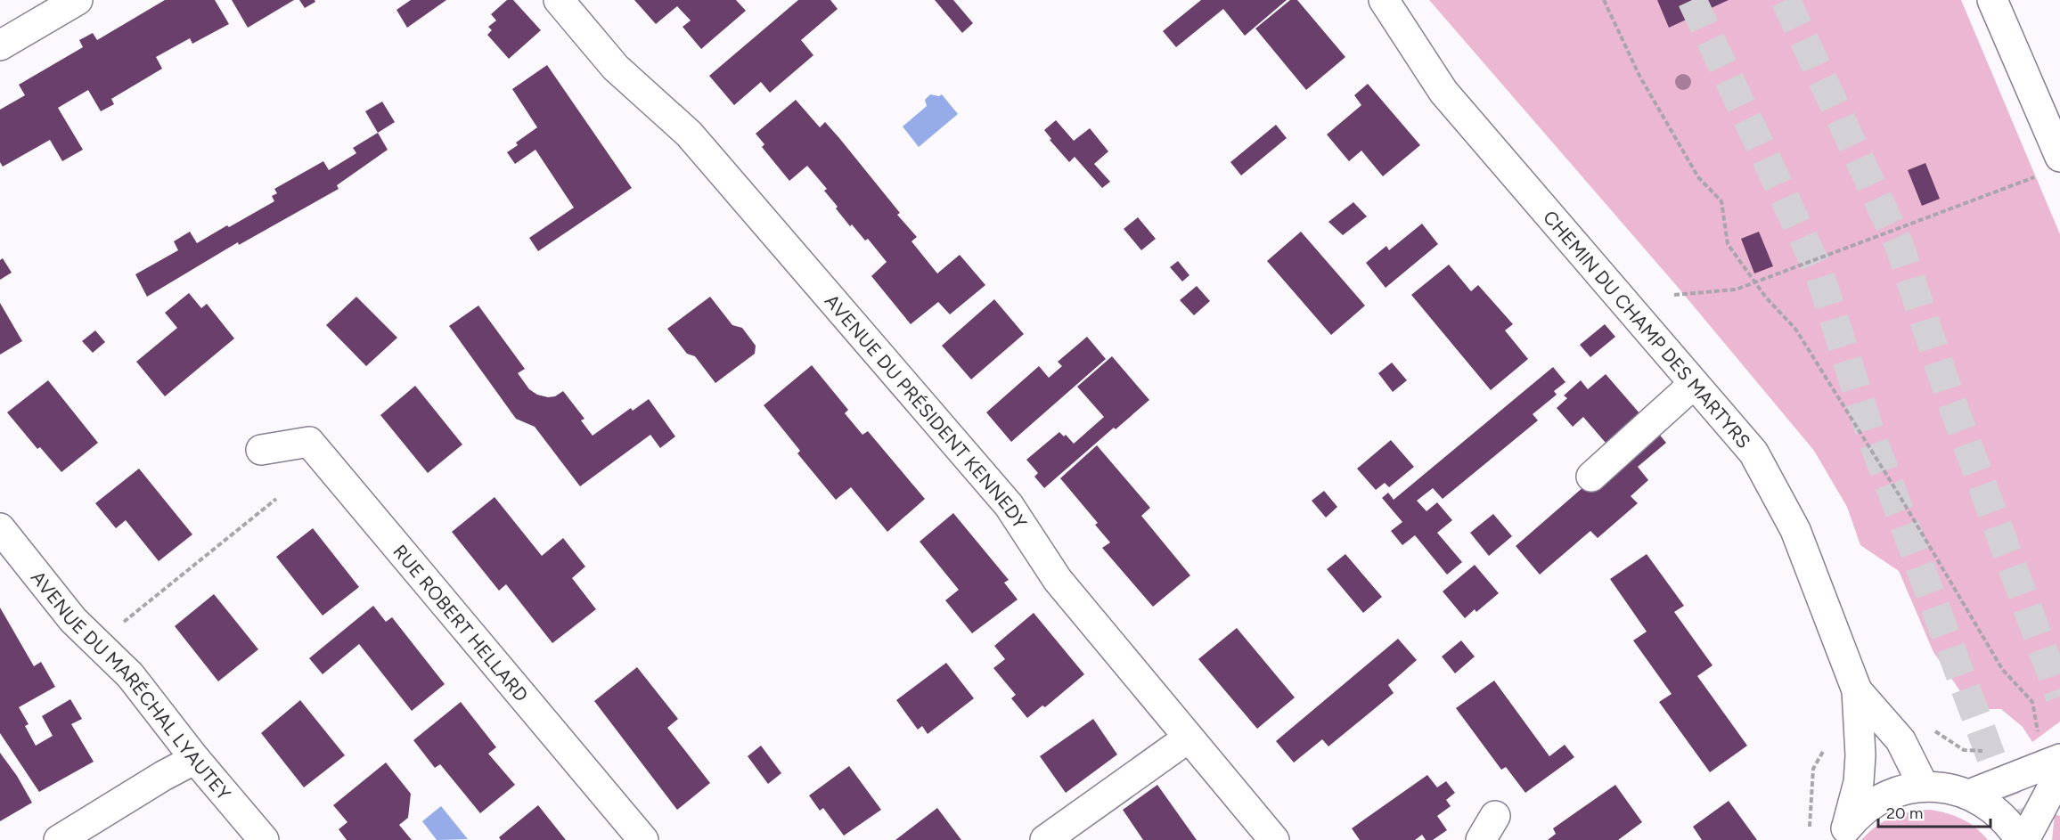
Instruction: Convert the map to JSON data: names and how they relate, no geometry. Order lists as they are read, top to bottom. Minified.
{"streets":{"street":["CHEMIN DU CHAMP DES MARTYRS","AVENUE DU PRÉSIDENT KENNEDY","RUE ROBERT HELLARD","AVENUE DU MARÉCHAL LYAUTEY"]},"scale_bar":"20 m"}
